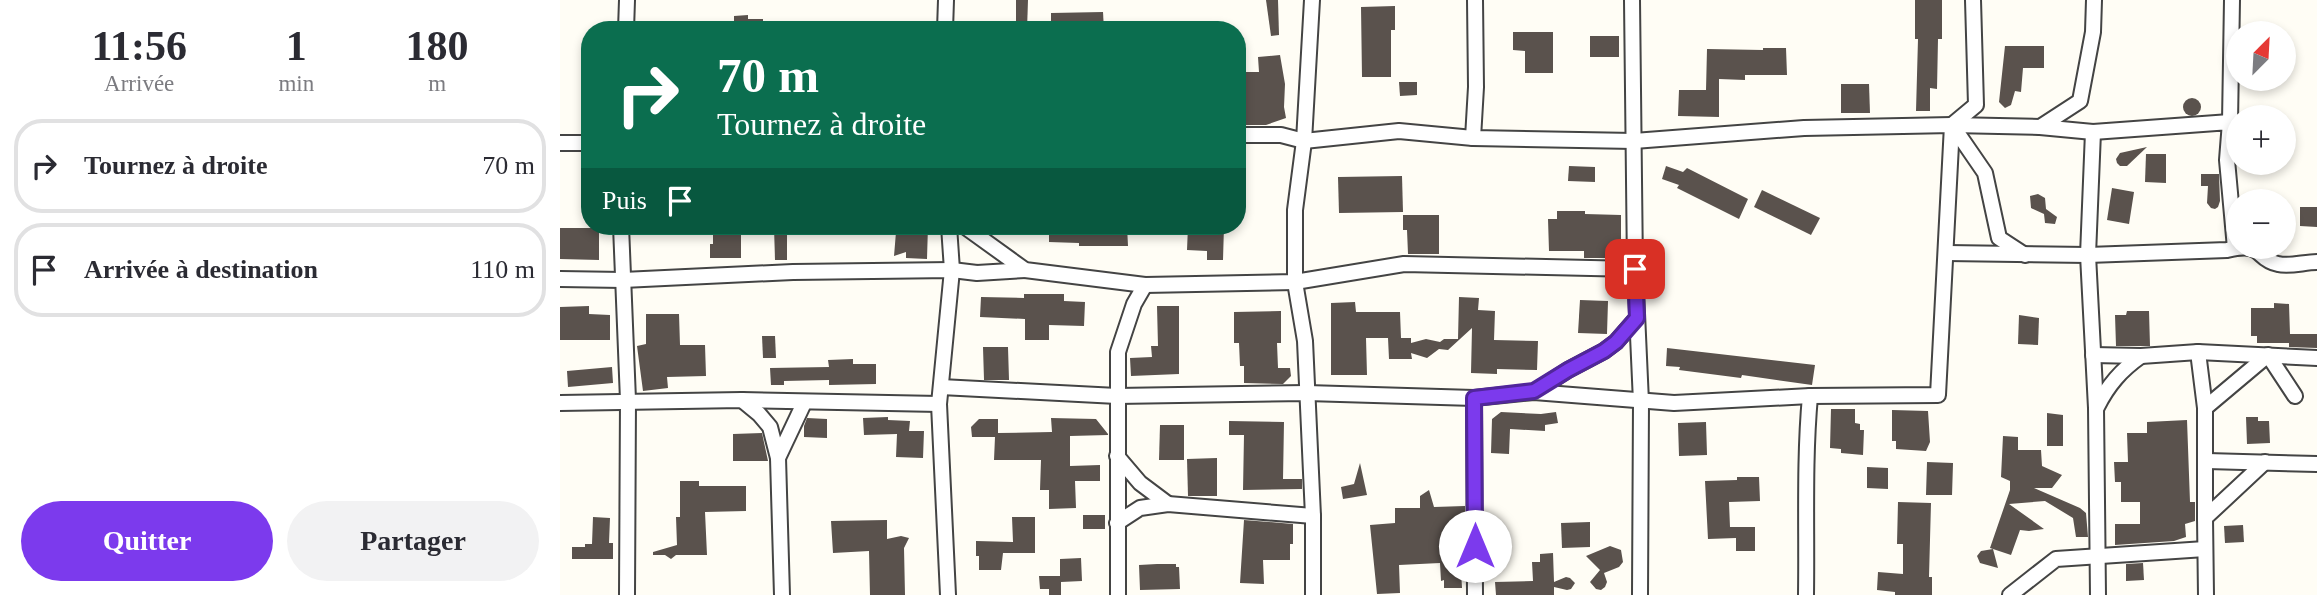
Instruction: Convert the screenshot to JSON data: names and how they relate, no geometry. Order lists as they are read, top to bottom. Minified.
{"north":"top right","page":{"eta":["11:56","Arrivée","1","min","180","m"],"map_buttons":["+","−"],"turn":["70 m","Tournez à droite"],"list":[{"name":"Tournez à droite","value":"70 m"},{"name":"Arrivée à destination","value":"110 m"}],"then":"Puis","buttons":["Quitter","Partager"]}}
